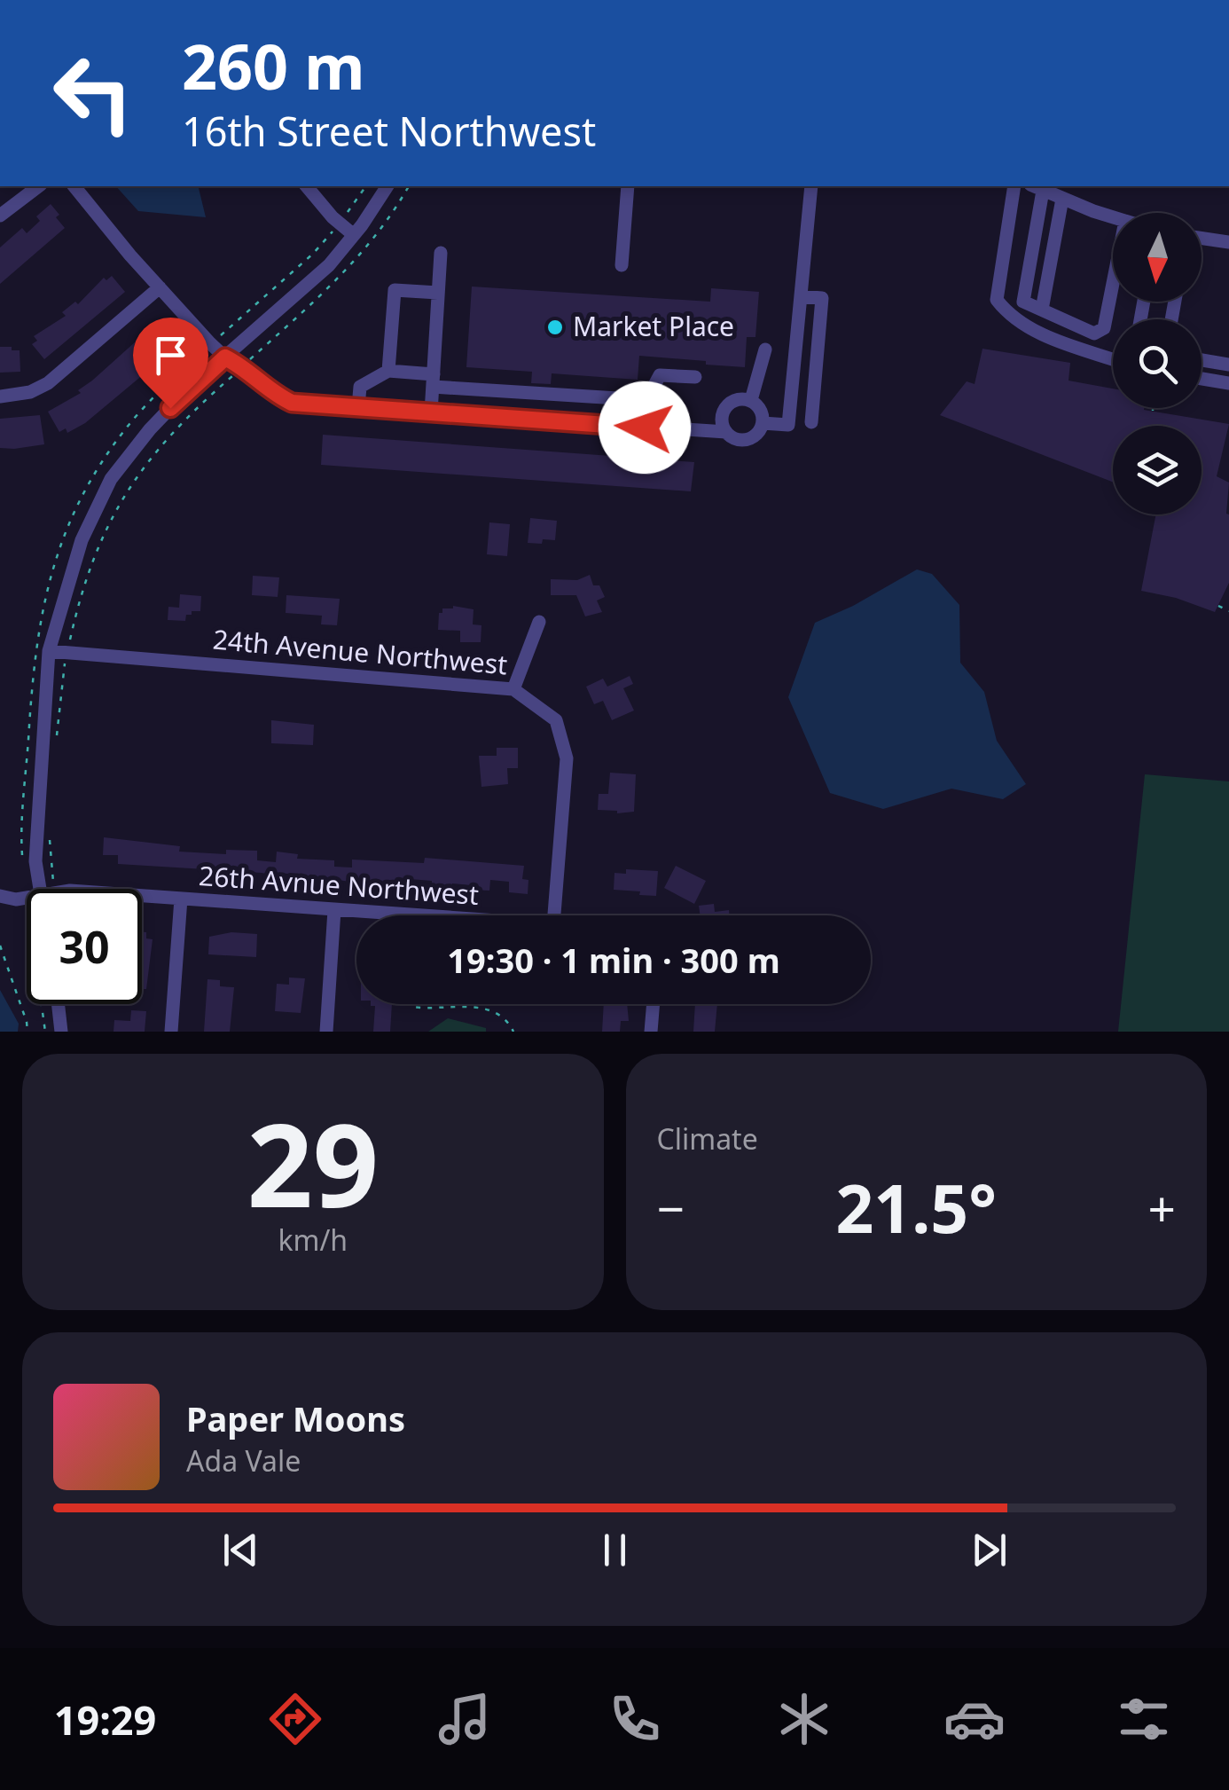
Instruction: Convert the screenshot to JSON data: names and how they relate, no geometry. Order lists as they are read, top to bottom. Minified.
{"streets":{"street":["24th Avenue Northwest","26th Avnue Northwest"]},"places":["Market Place"],"north":"bottom","page":{"turn":["260 m","16th Street Northwest"],"limit":"30","trip":"19:30 · 1 min · 300 m","tile":[["29","km/h"],"Climate"],"heat":["−","21.5°","+"],"song":["Paper Moons","Ada Vale"],"tabs":"19:29"}}
